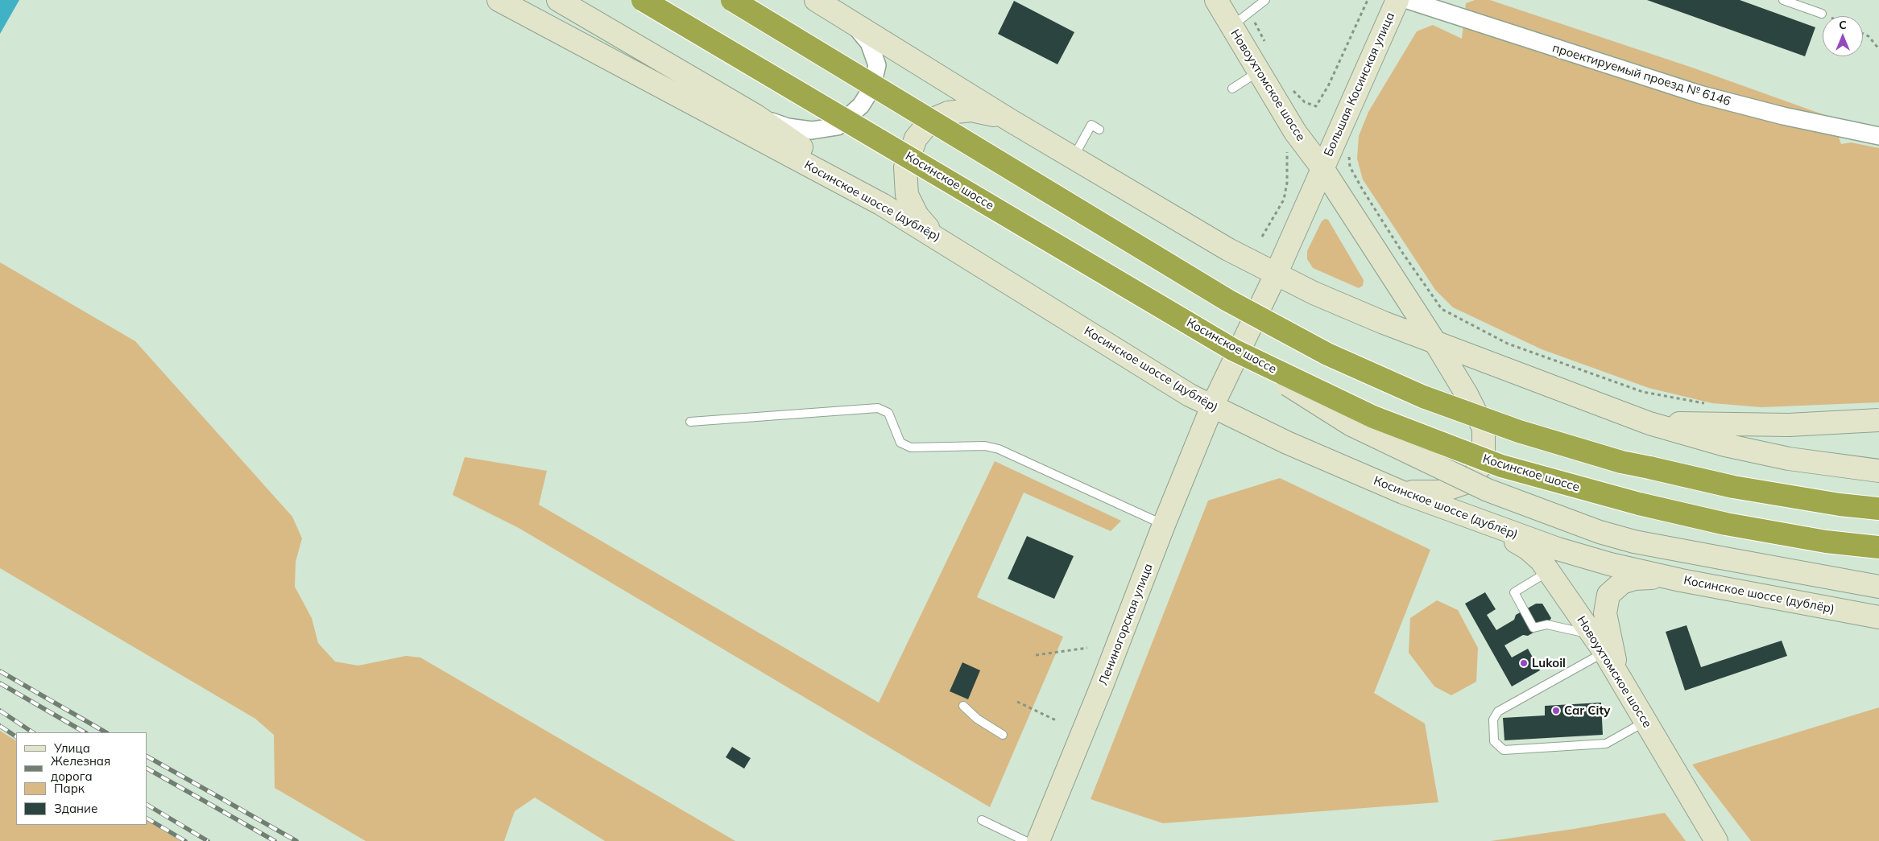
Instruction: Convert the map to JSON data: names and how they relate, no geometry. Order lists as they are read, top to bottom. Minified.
{"streets":{"highway":["Косинское шоссе"],"main road":["Большая Косинская улица","Новоухтомское шоссе","Косинское шоссе (дублёр)","Лениногорская улица"],"street":["проектируемый проезд № 6146"]},"crossings":[["Большая Косинская улица","Новоухтомское шоссе"],["Большая Косинская улица","Лениногорская улица"],["Новоухтомское шоссе","Косинское шоссе (дублёр)"],["Косинское шоссе (дублёр)","Лениногорская улица"]],"places":["Lukoil","Car City"],"legend":["Улица","Железная дорога","Парк","Здание"],"north":"top"}
